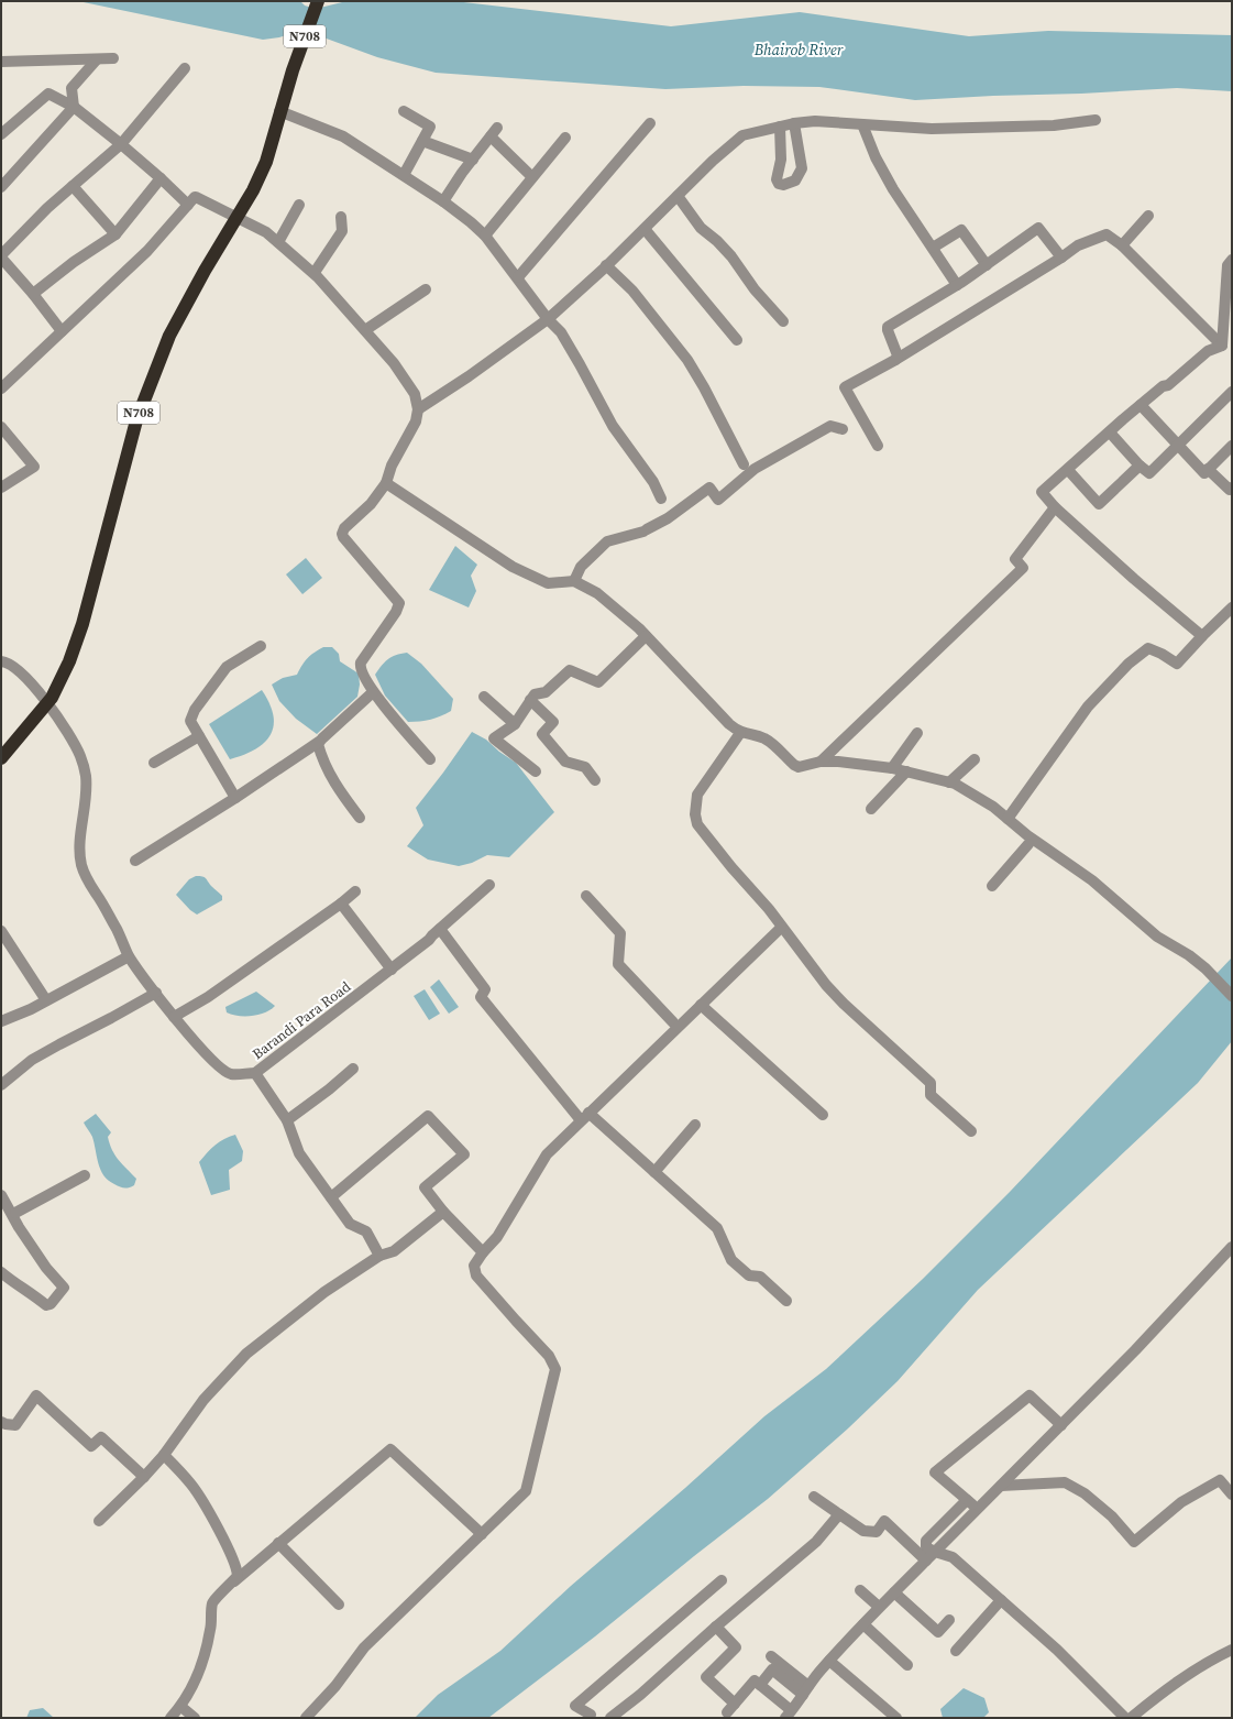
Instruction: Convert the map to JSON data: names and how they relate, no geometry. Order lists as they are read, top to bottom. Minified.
{"streets":{"highway":["N708"],"street":["Barandi Para Road"]},"crossings":[["N708","Barandi Para Road"]],"water":["Bhairob River"]}
